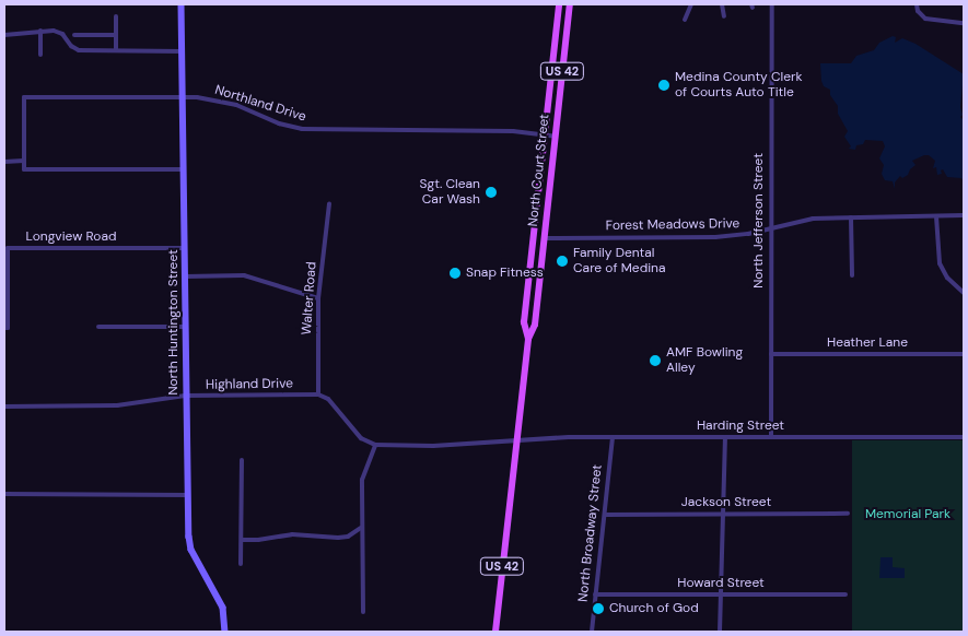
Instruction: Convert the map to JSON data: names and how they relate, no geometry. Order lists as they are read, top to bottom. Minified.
{"streets":{"main road":["US 42","North Court Street"],"street":["Northland Drive","North Jefferson Street","Forest Meadows Drive","Longview Road","Walter Road","North Huntington Street","Heather Lane","Highland Drive","Harding Street","Jackson Street","North Broadway Street","Howard Street"]},"crossings":[["Northland Drive","North Court Street"],["Northland Drive","North Huntington Street"],["North Court Street","Forest Meadows Drive"],["North Court Street","Harding Street"],["North Jefferson Street","Forest Meadows Drive"],["North Jefferson Street","Heather Lane"],["North Jefferson Street","Harding Street"],["Longview Road","North Huntington Street"],["Walter Road","Highland Drive"],["North Huntington Street","Highland Drive"],["Harding Street","North Broadway Street"],["Jackson Street","North Broadway Street"],["North Broadway Street","Howard Street"]],"parks":["Memorial Park"],"places":["Medina County Clerk of Courts Auto Title","Sgt. Clean Car Wash","Family Dental Care of Medina","Snap Fitness","AMF Bowling Alley","Church of God"]}
